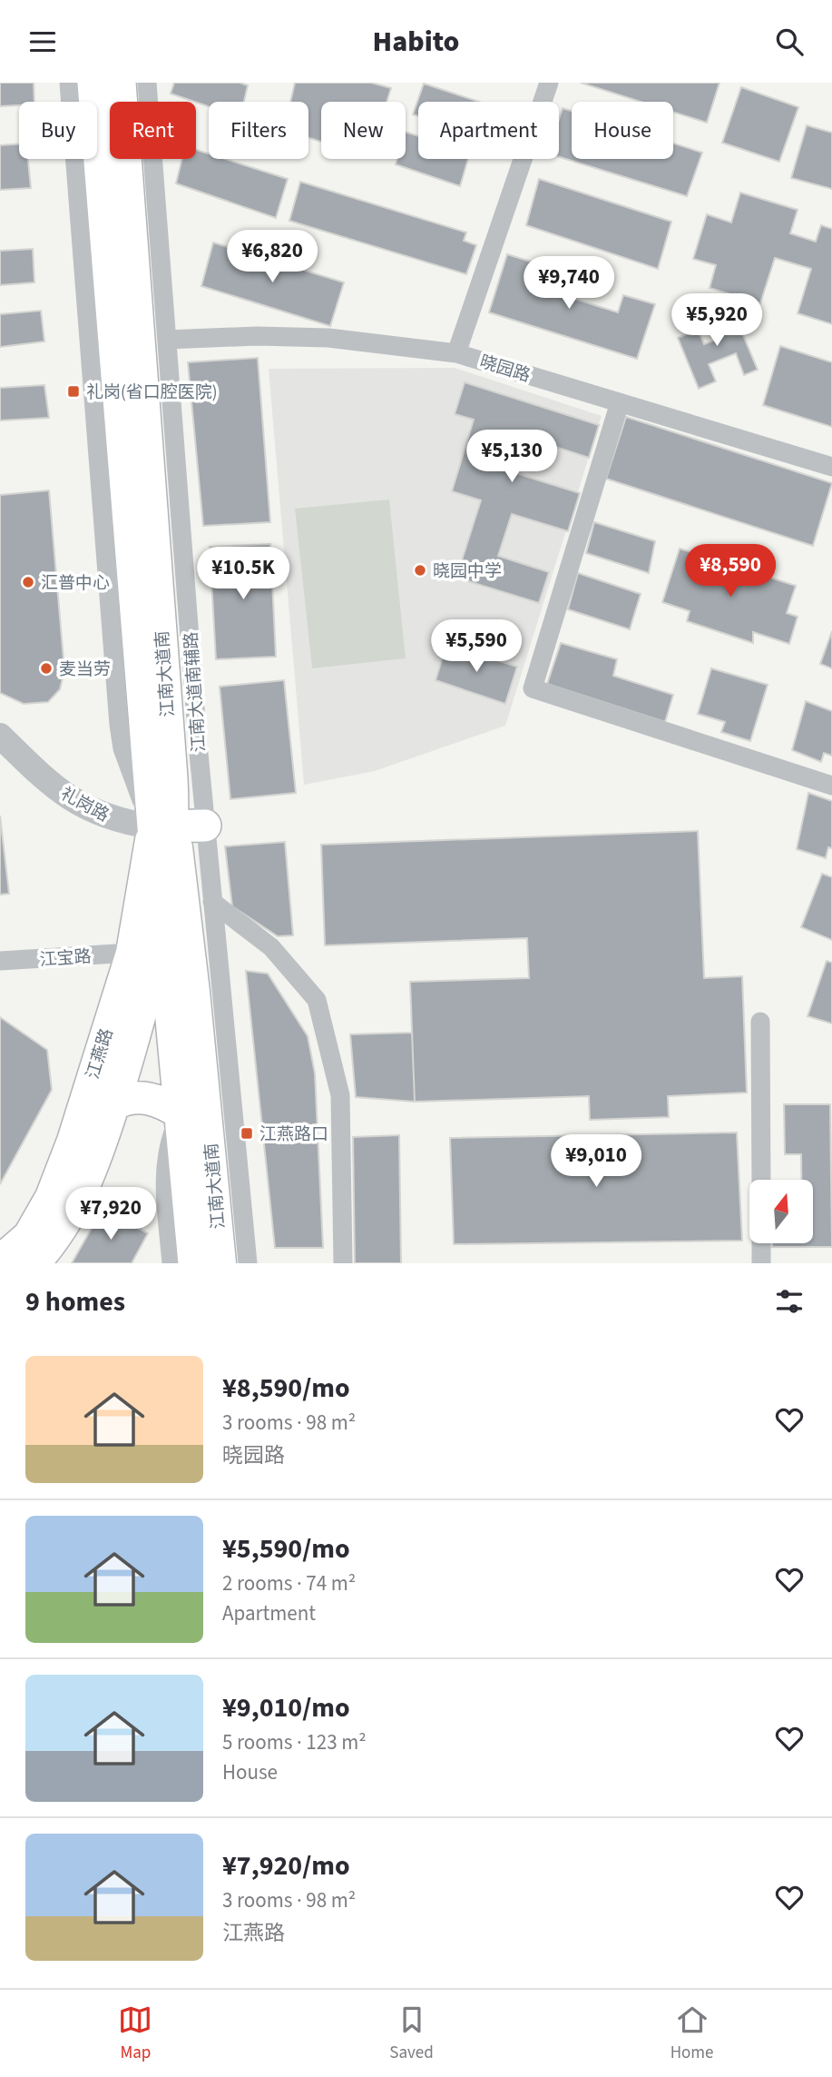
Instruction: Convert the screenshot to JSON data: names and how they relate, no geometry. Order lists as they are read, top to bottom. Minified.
{"streets":{"main road":["江南大道南","江燕路"],"street":["晓园路","江南大道南辅路","礼岗路","江宝路"]},"crossings":[["晓园路","江南大道南辅路"],["江南大道南","江南大道南辅路"],["江南大道南","礼岗路"],["江南大道南","江燕路"],["江南大道南辅路","礼岗路"],["江南大道南辅路","江燕路"],["礼岗路","江燕路"],["江宝路","江燕路"]],"places":{"transit":["礼岗(省口腔医院)","江燕路口"],"other":["晓园中学","汇普中心","麦当劳"]},"north":"top","page":{"header":"Habito","chip":["Buy","Rent","Filters","New","Apartment","House"],"price":["¥6,820","¥9,740","¥5,920","¥5,130","¥8,590","¥10.5K","¥5,590","¥9,010","¥7,920"],"heading":"9 homes","list":[{"name":"¥8,590/mo","note":"3 rooms · 98 m² · 晓园路"},{"name":"¥5,590/mo","note":"2 rooms · 74 m² · Apartment"},{"name":"¥9,010/mo","note":"5 rooms · 123 m² · House"},{"name":"¥7,920/mo","note":"3 rooms · 98 m² · 江燕路"}],"tabs":["Map","Saved","Home"]}}
